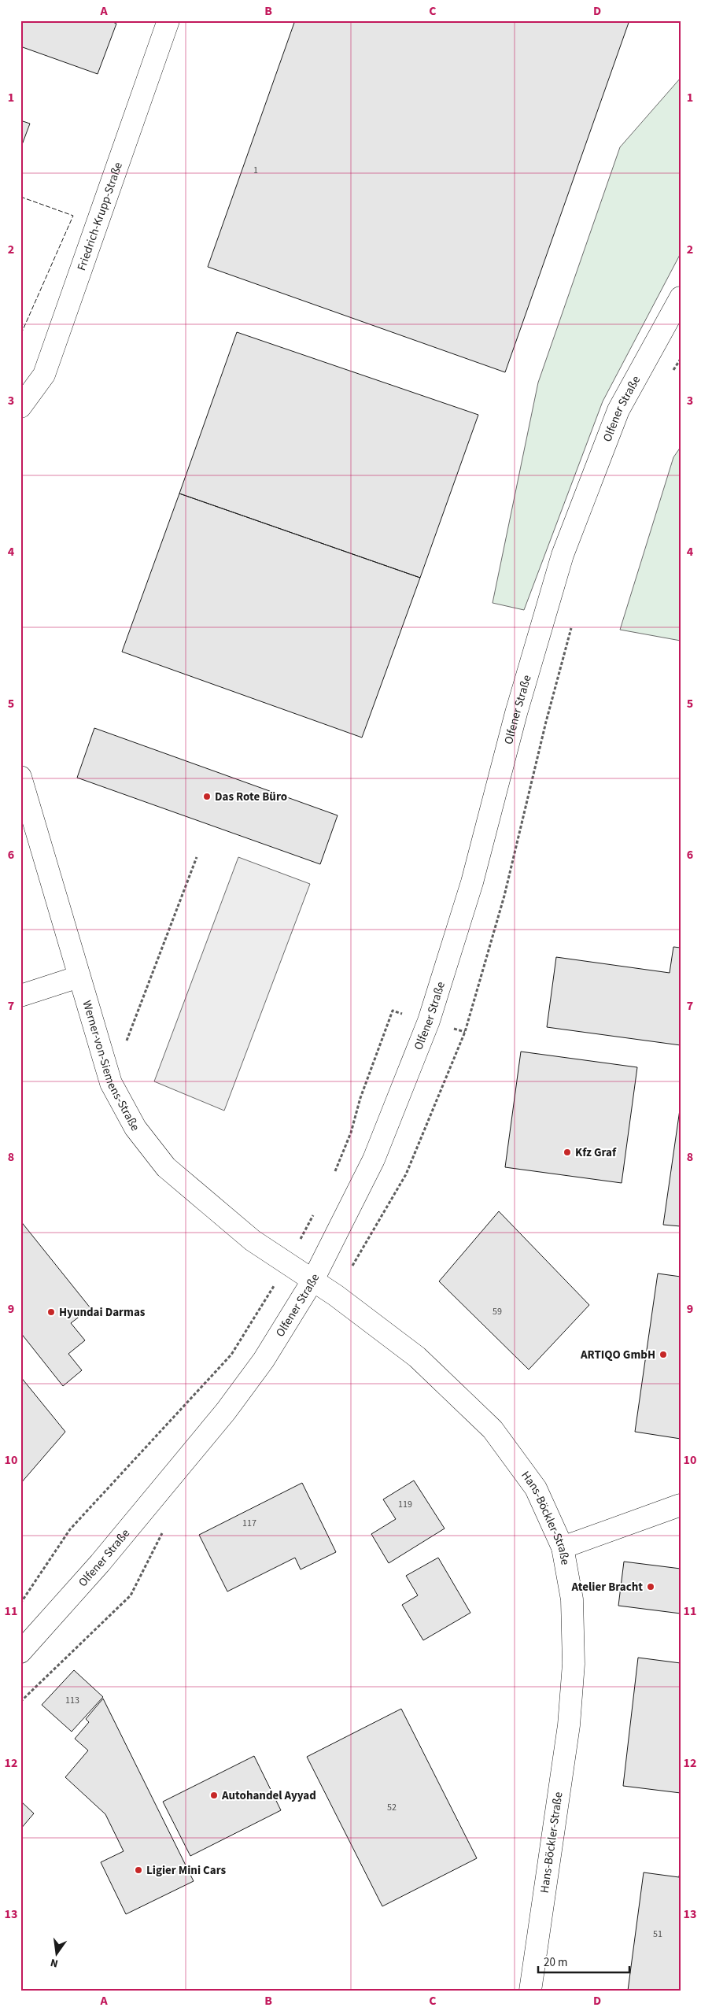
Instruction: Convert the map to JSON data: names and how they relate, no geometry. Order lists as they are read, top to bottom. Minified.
{"streets":{"street":["Friedrich-Krupp-Straße","Olfener Straße","Werner-von-Siemens-Straße","Hans-Böckler-Straße"]},"crossings":[["Olfener Straße","Werner-von-Siemens-Straße"],["Olfener Straße","Hans-Böckler-Straße"],["Werner-von-Siemens-Straße","Hans-Böckler-Straße"]],"places":["Das Rote Büro","Kfz Graf","Hyundai Darmas","ARTIQO GmbH","Atelier Bracht","Autohandel Ayyad","Ligier Mini Cars"],"house_numbers":["1","59","119","117","113","52","51"],"scale_bar":"20 m","north":"bottom","grid":{"columns":["A","B","C","D"],"rows":["1","2","3","4","5","6","7","8","9","10","11","12","13"]}}
